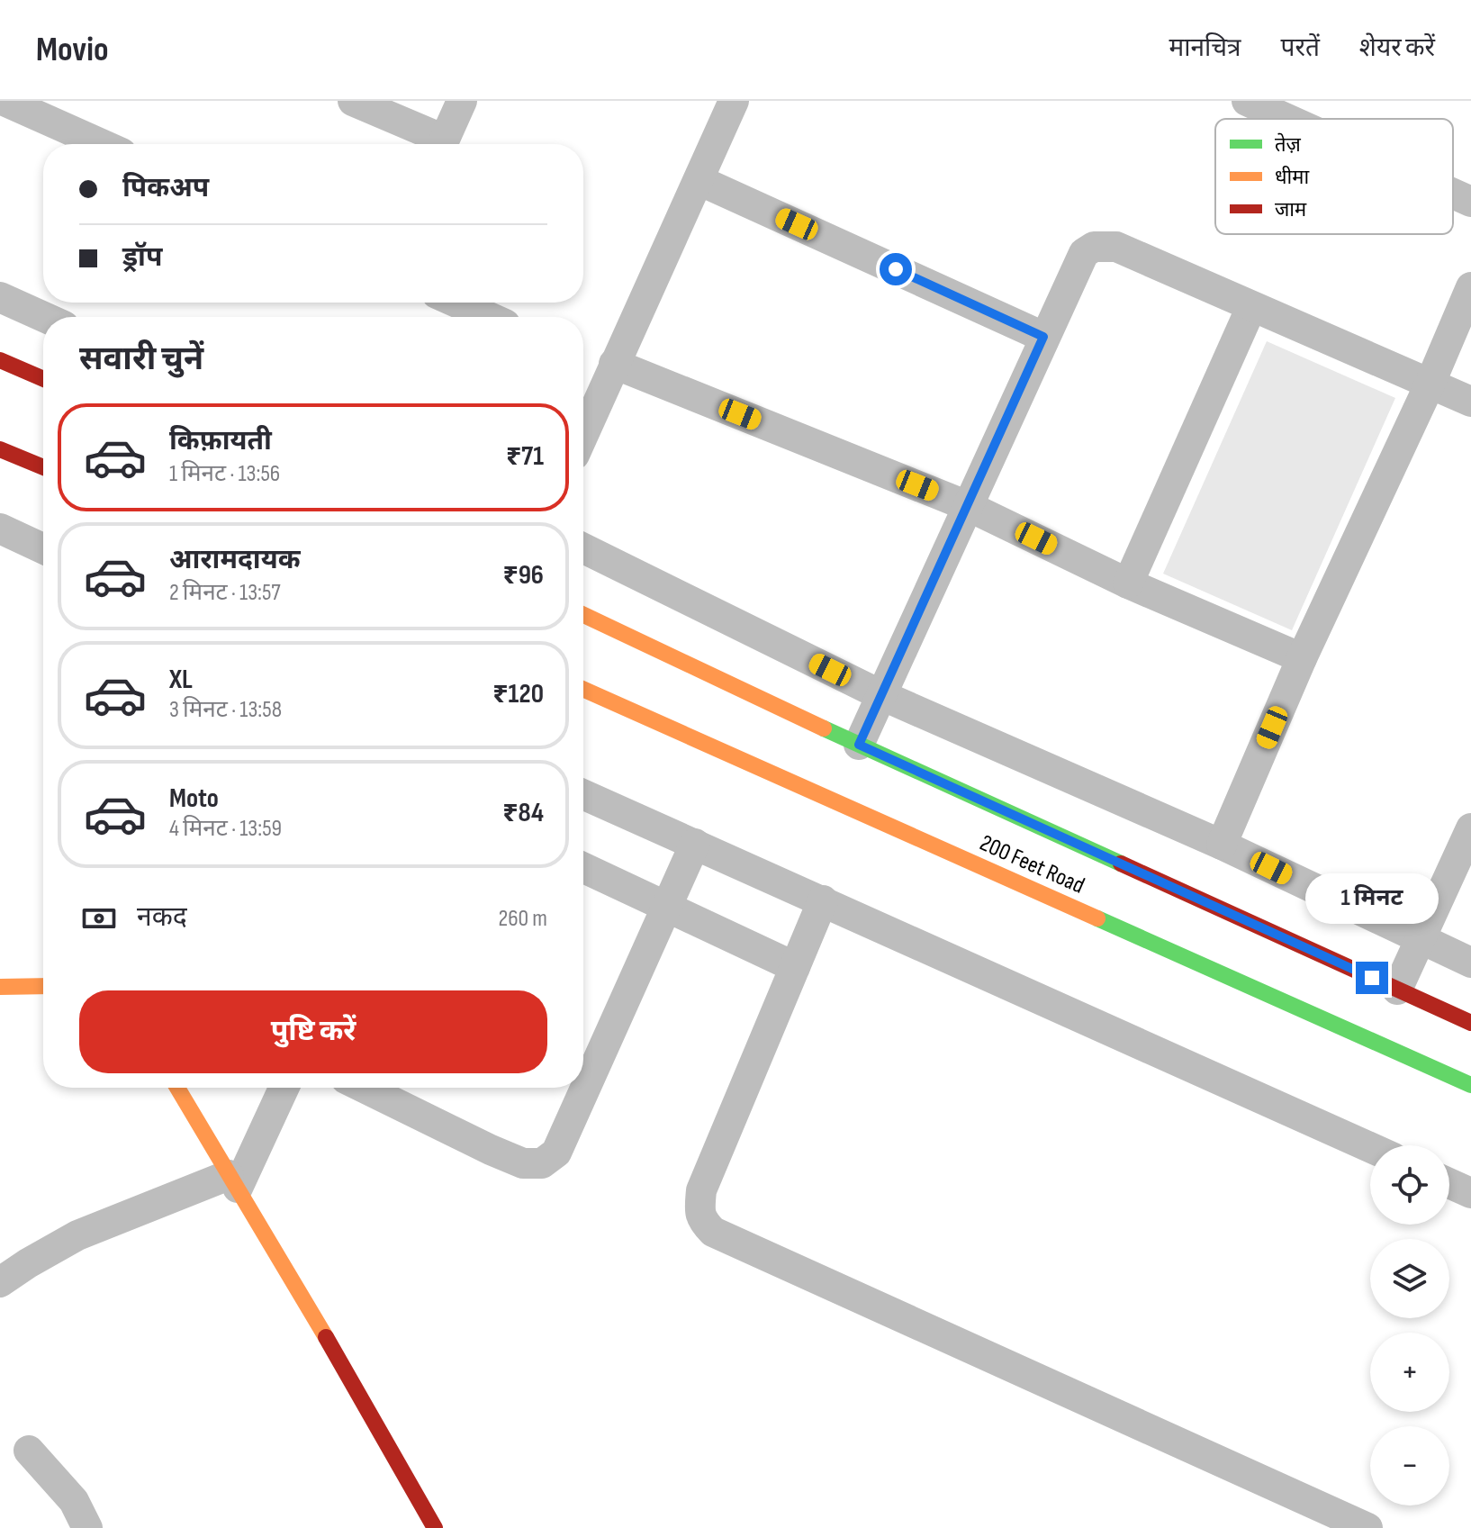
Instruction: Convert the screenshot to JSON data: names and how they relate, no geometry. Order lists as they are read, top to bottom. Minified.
{"streets":{"street":["200 Feet Road"]},"legend":["तेज़","धीमा","जाम"],"page":{"header":"Movio","nav":["मानचित्र","परतें","शेयर करें"],"banner":["पिकअप","ड्रॉप"],"heading":"सवारी चुनें","list":[{"name":"किफ़ायती","note":"1 मिनट · 13:56","value":"₹71"},{"name":"आरामदायक","note":"2 मिनट · 13:57","value":"₹96"},{"name":"XL","note":"3 मिनट · 13:58","value":"₹120"},{"name":"Moto","note":"4 मिनट · 13:59","value":"₹84"}],"bubble":"1 मिनट","pay":["नकद","260 m"],"buttons":"पुष्टि करें","map_buttons":["+","−"]}}
